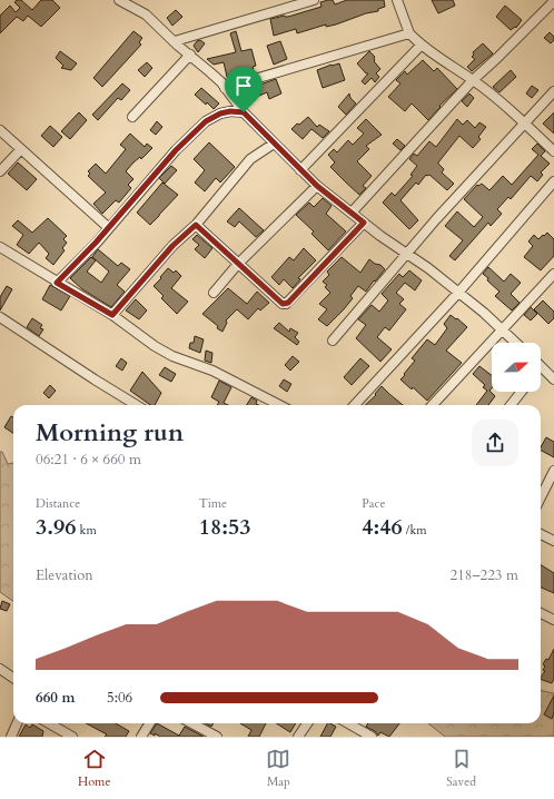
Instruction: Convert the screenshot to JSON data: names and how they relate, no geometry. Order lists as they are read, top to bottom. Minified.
{"north":"right","page":{"heading":["Morning run","06:21 · 6 × 660 m"],"stats":[["Distance","3.96 km"],["Time","18:53"],["Pace","4:46 /km"]],"chart":["Elevation","218–223 m"],"list":[{"name":"660 m","note":"5:06"}],"tabs":["Home","Map","Saved"]}}
